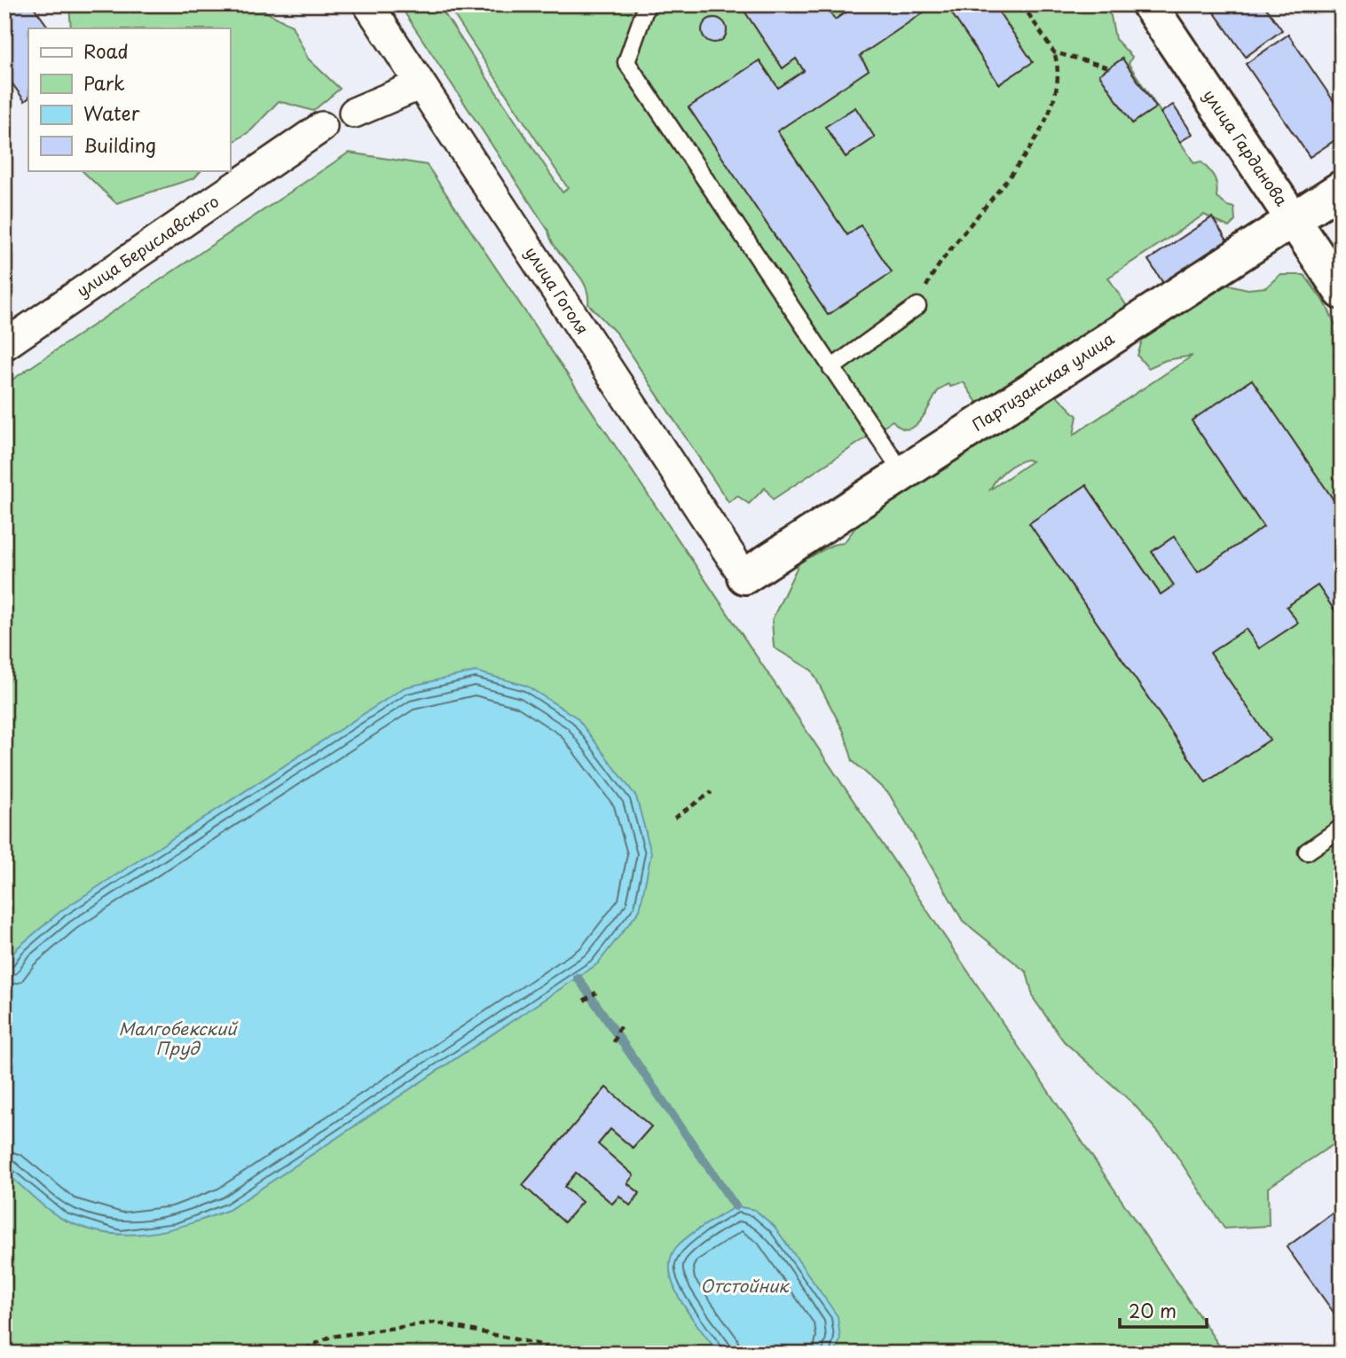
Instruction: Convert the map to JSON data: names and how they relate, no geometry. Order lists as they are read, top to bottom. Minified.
{"streets":{"street":["улица Гарданова","улица Бериславского","улица Гоголя","Партизанская улица"]},"crossings":[["улица Гарданова","Партизанская улица"],["улица Гоголя","Партизанская улица"]],"water":["Малгобекский Пруд","Отстойник"],"legend":["Road","Park","Water","Building"],"scale_bar":"20 m"}
